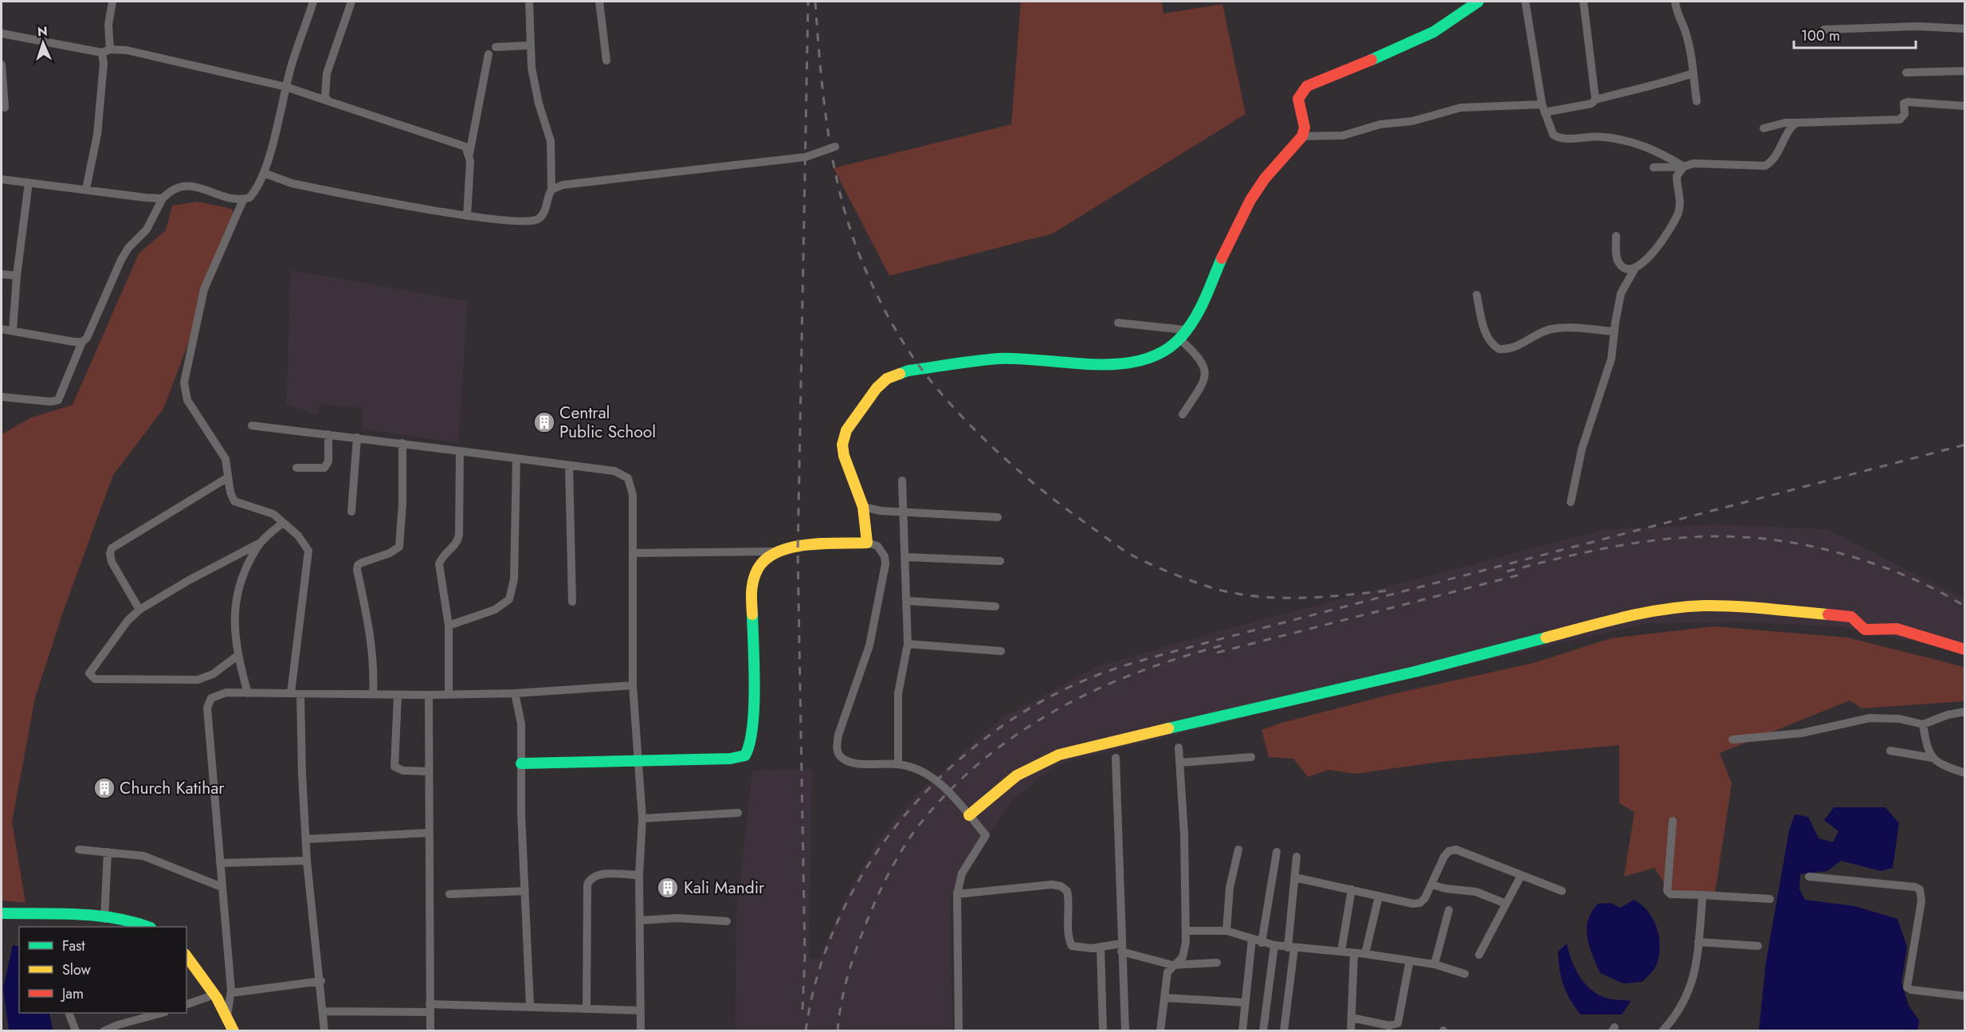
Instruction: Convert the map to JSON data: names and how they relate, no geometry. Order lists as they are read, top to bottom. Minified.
{"places":{"building":["Central Public School","Church Katihar","Kali Mandir"]},"legend":["Fast","Slow","Jam"],"scale_bar":"100 m","north":"top"}
